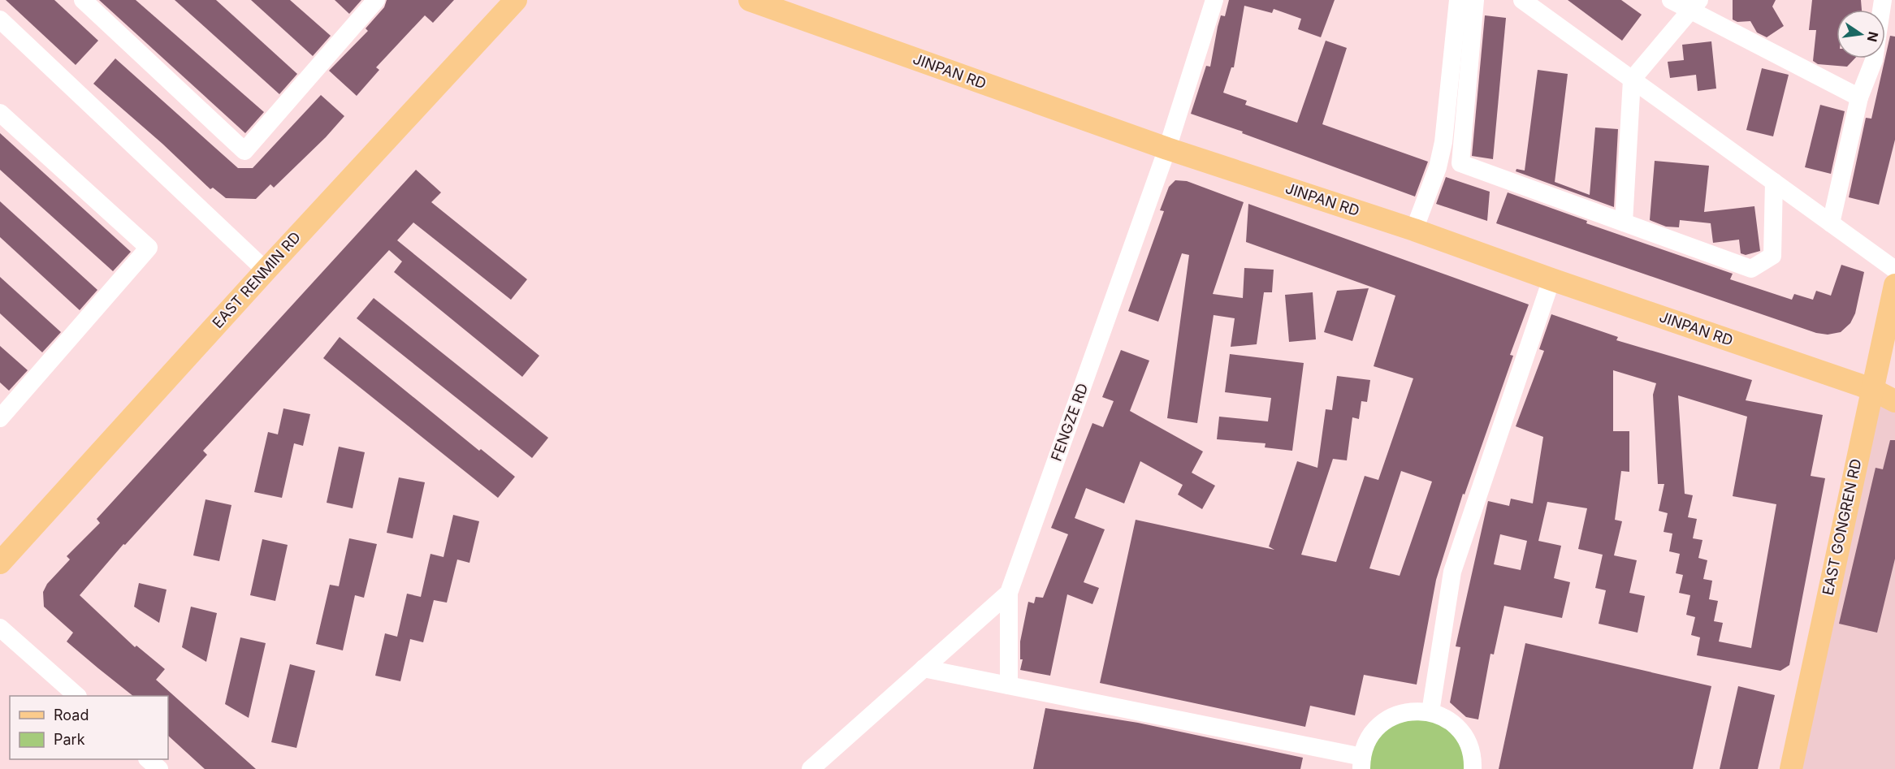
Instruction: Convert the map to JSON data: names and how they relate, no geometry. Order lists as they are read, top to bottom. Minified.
{"streets":{"main road":["JINPAN RD","EAST RENMIN RD","EAST GONGREN RD"],"street":["FENGZE RD"]},"crossings":[["JINPAN RD","FENGZE RD"],["JINPAN RD","EAST GONGREN RD"]],"legend":["Road","Park"],"north":"right"}
